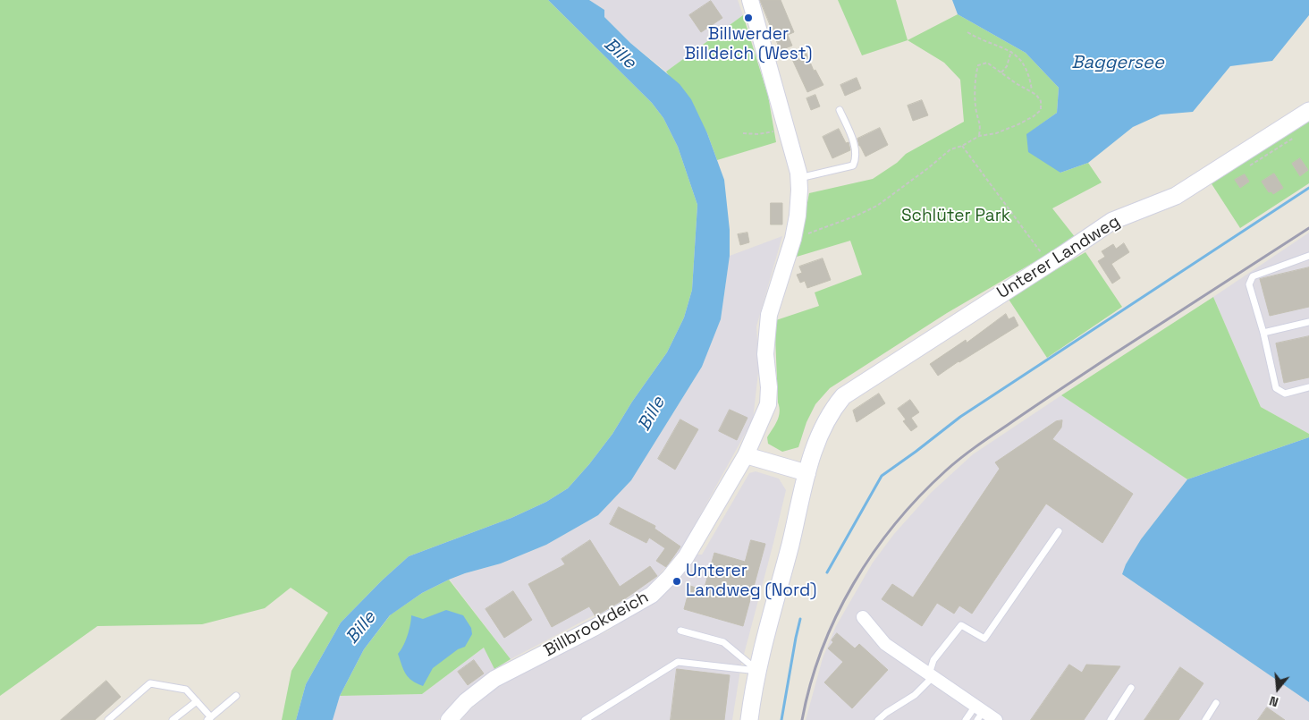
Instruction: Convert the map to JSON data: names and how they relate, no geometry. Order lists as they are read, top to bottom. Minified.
{"streets":{"main road":["Unterer Landweg"],"street":["Billbrookdeich"]},"water":["Bille","Baggersee"],"parks":["Schlüter Park"],"places":["Billwerder Billdeich (West)","Unterer Landweg (Nord)"],"north":"bottom"}
